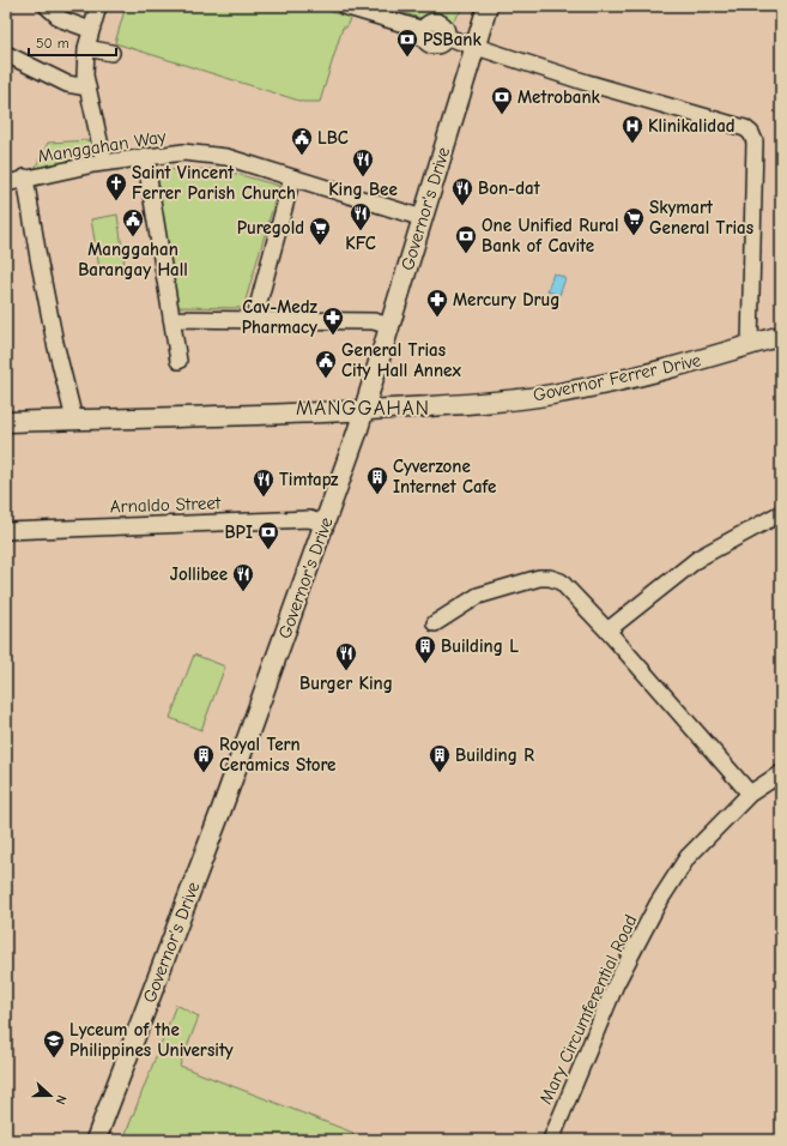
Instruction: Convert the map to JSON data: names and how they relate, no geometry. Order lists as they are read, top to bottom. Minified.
{"streets":{"main road":["Governor's Drive","Governor Ferrer Drive"],"street":["Manggahan Way","Arnaldo Street","Mary Circumferential Road"]},"crossings":[["Manggahan Way","Governor's Drive"],["Manggahan Way","Governor Ferrer Drive"],["Governor's Drive","Governor Ferrer Drive"],["Governor's Drive","Arnaldo Street"]],"districts":["MANGGAHAN"],"places":{"bank":["PSBank","Metrobank","One Unified Rural Bank of Cavite","BPI"],"hospital":["Klinikalidad"],"public building":["LBC","Manggahan Barangay Hall","General Trias City Hall Annex"],"restaurant":["King Bee","Bon-dat","KFC","Timtapz","Jollibee","Burger King"],"church":["Saint Vincent Ferrer Parish Church"],"supermarket":["Skymart General Trias","Puregold"],"pharmacy":["Mercury Drug","Cav-Medz Pharmacy"],"building":["Cyverzone Internet Cafe","Building L","Royal Tern Ceramics Store","Building R"],"school or university":["Lyceum of the Philippines University"]},"scale_bar":"50 m","north":"right"}
